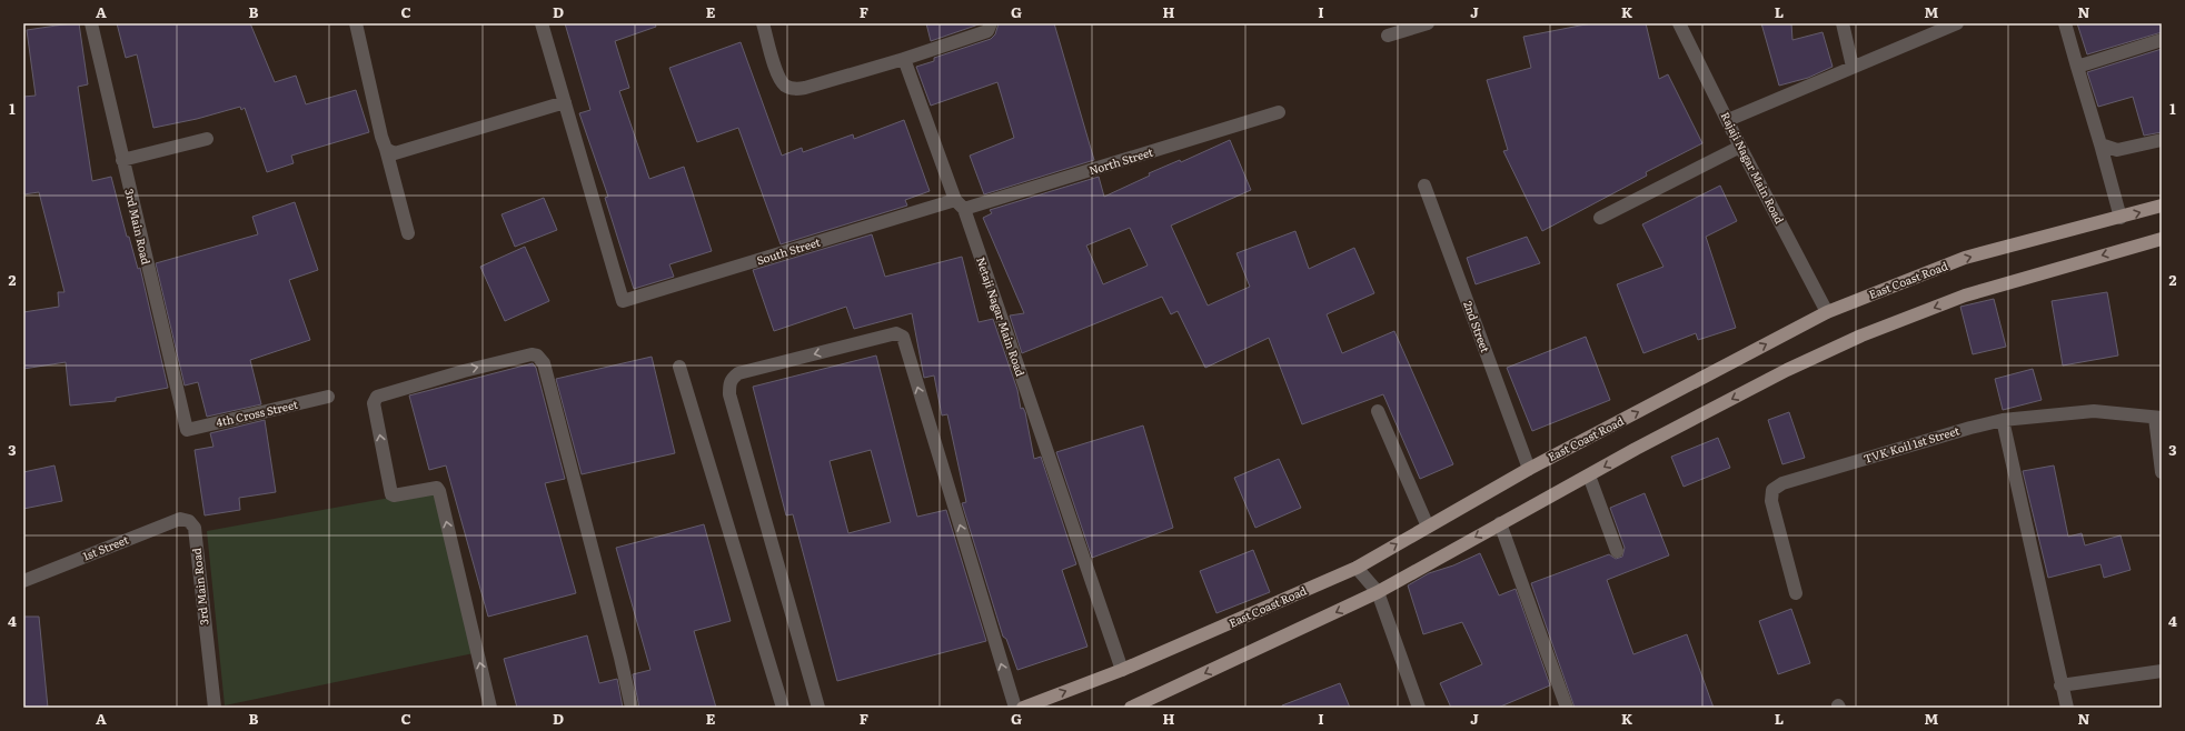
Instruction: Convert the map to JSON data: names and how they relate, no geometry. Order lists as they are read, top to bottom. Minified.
{"streets":{"main road":["East Coast Road"],"street":["North Street","Rajaji Nagar Main Road","3rd Main Road","South Street","Netaji Nagar Main Road","2nd Street","4th Cross Street","TVK Koil 1st Street","1st Street"]},"crossings":[["North Street","South Street"],["North Street","Netaji Nagar Main Road"],["Rajaji Nagar Main Road","East Coast Road"],["3rd Main Road","4th Cross Street"],["3rd Main Road","1st Street"],["South Street","Netaji Nagar Main Road"],["East Coast Road","Netaji Nagar Main Road"],["East Coast Road","2nd Street"]],"grid":{"columns":["A","B","C","D","E","F","G","H","I","J","K","L","M","N"],"rows":["1","2","3","4"]}}
